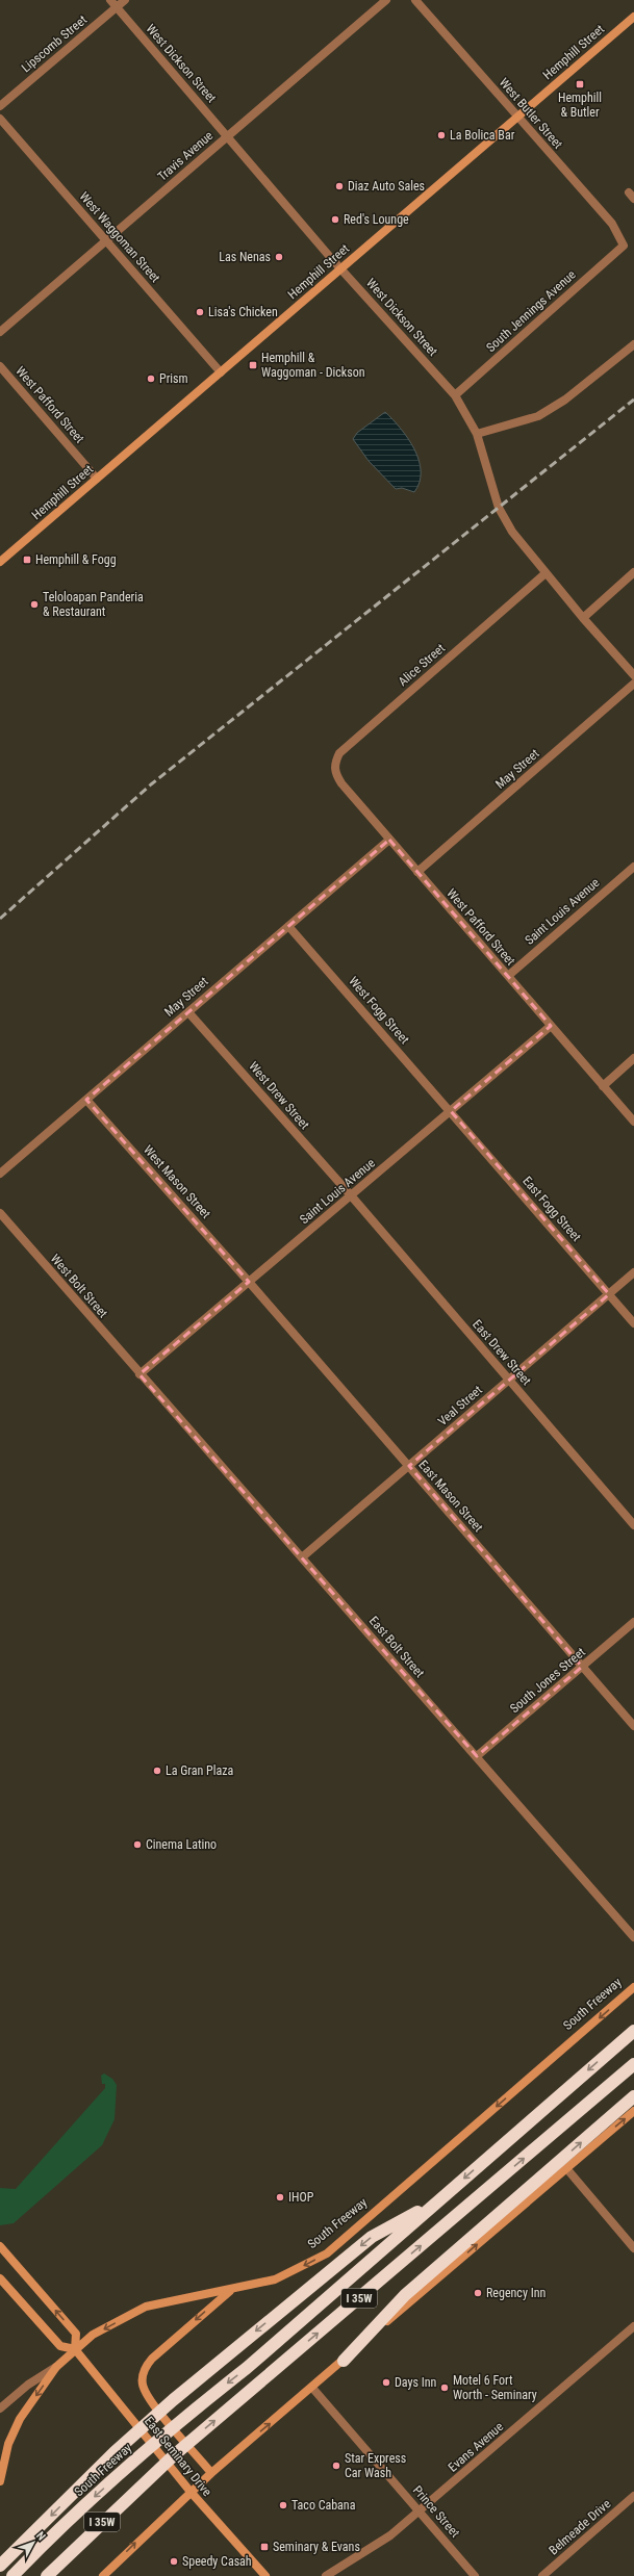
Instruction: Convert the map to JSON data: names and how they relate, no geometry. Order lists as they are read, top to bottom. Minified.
{"streets":{"highway":["South Freeway","I 35W"],"main road":["Hemphill Street","East Seminary Drive"],"street":["Lipscomb Street","West Dickson Street","West Butler Street","Travis Avenue","West Waggoman Street","South Jennings Avenue","West Pafford Street","Alice Street","May Street","Saint Louis Avenue","West Fogg Street","West Drew Street","West Mason Street","East Fogg Street","West Bolt Street","East Drew Street","Veal Street","East Mason Street","East Bolt Street","South Jones Street","Evans Avenue","Prince Street","Belmeade Drive"]},"crossings":[["Lipscomb Street","West Dickson Street"],["Hemphill Street","West Dickson Street"],["Hemphill Street","West Butler Street"],["Hemphill Street","West Waggoman Street"],["Hemphill Street","West Pafford Street"],["West Dickson Street","Travis Avenue"],["West Dickson Street","South Jennings Avenue"],["West Dickson Street","Alice Street"],["West Butler Street","South Jennings Avenue"],["Travis Avenue","West Waggoman Street"],["West Pafford Street","Alice Street"],["West Pafford Street","May Street"],["West Pafford Street","Saint Louis Avenue"],["May Street","West Fogg Street"],["May Street","West Drew Street"],["May Street","West Mason Street"],["Saint Louis Avenue","West Fogg Street"],["Saint Louis Avenue","West Drew Street"],["Saint Louis Avenue","West Mason Street"],["Saint Louis Avenue","East Fogg Street"],["Saint Louis Avenue","West Bolt Street"],["Saint Louis Avenue","East Drew Street"],["Saint Louis Avenue","East Mason Street"],["Saint Louis Avenue","East Bolt Street"],["West Fogg Street","East Fogg Street"],["West Drew Street","East Drew Street"],["West Mason Street","East Mason Street"],["East Fogg Street","Veal Street"],["West Bolt Street","East Bolt Street"],["East Drew Street","Veal Street"],["Veal Street","East Mason Street"],["Veal Street","East Bolt Street"],["East Mason Street","South Jones Street"],["East Bolt Street","South Jones Street"],["South Freeway","East Seminary Drive"],["Evans Avenue","Prince Street"]],"places":{"transit":["Hemphill & Butler","Hemphill & Waggoman - Dickson","Hemphill & Fogg","Seminary & Evans"],"other":["La Bolica Bar","Diaz Auto Sales","Red's Lounge","Las Nenas","Lisa's Chicken","Prism","Teloloapan Panderia & Restaurant","La Gran Plaza","Cinema Latino","IHOP","Regency Inn","Days Inn","Motel 6 Fort Worth - Seminary","Star Express Car Wash","Taco Cabana","Speedy Casah"]},"north":"top right"}
